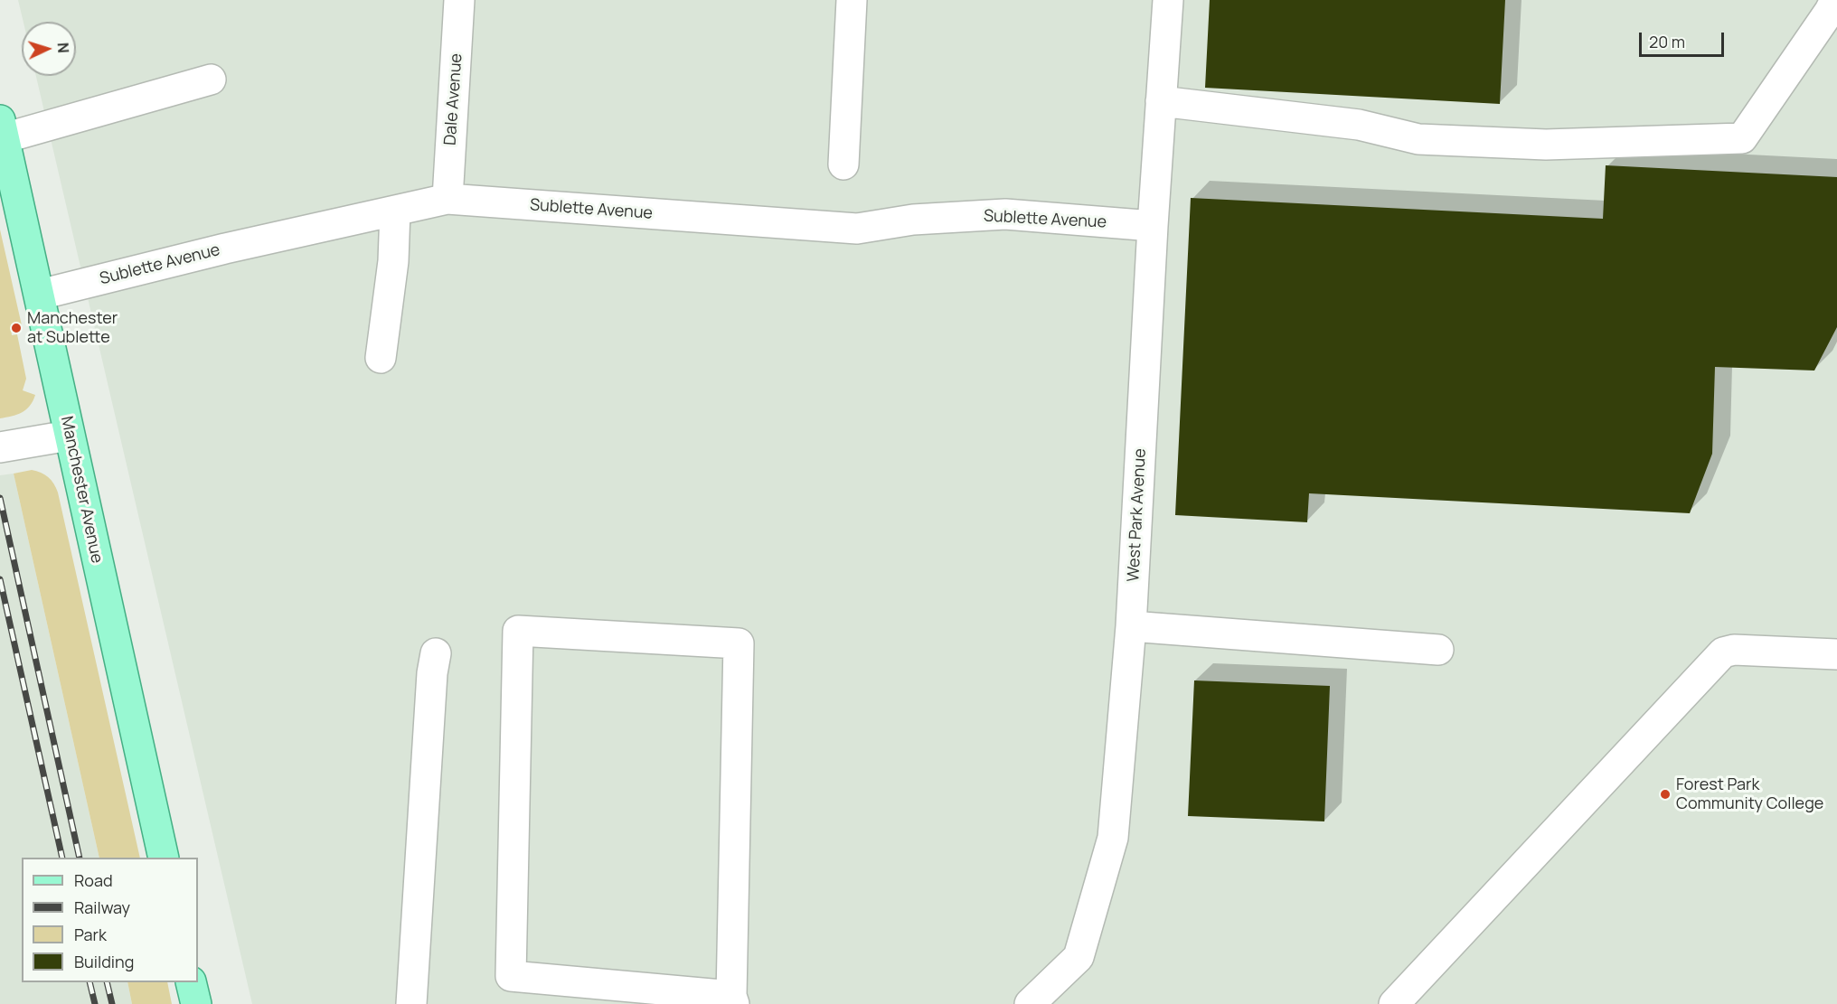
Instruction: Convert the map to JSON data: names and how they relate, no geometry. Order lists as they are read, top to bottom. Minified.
{"streets":{"main road":["Manchester Avenue"],"street":["Dale Avenue","Sublette Avenue","West Park Avenue"]},"crossings":[["Dale Avenue","Sublette Avenue"],["Sublette Avenue","Manchester Avenue"],["Sublette Avenue","West Park Avenue"]],"places":["Manchester at Sublette","Forest Park Community College"],"legend":["Road","Railway","Park","Building"],"scale_bar":"20 m","north":"right"}
